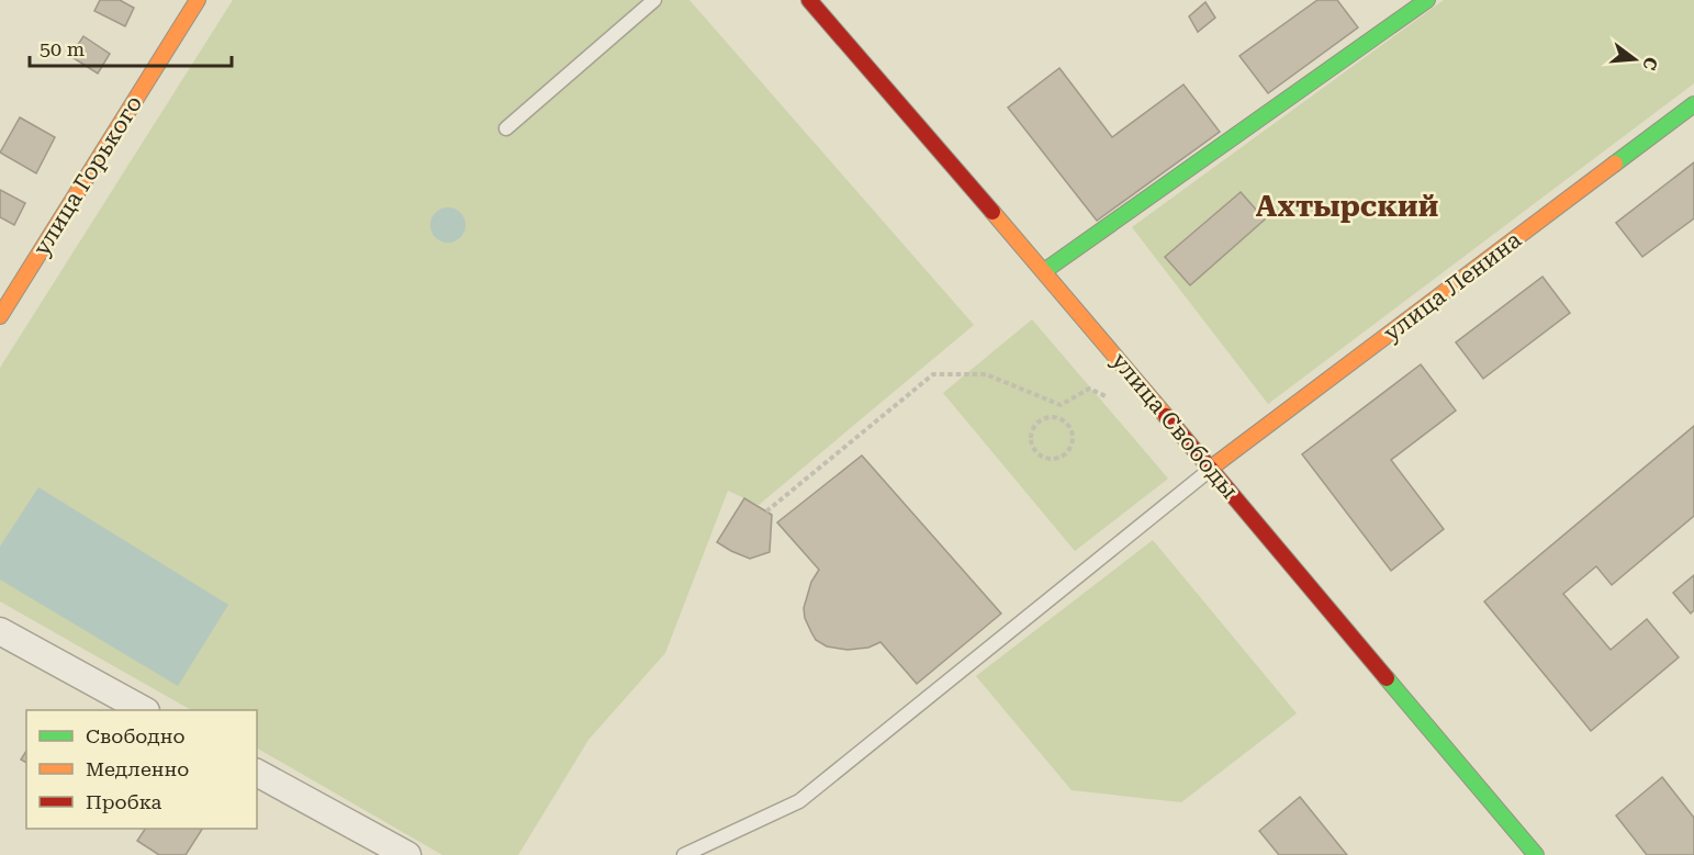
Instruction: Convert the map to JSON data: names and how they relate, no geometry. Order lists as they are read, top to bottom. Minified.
{"streets":{"street":["улица Горького","улица Ленина","улица Свободы"]},"crossings":[["улица Ленина","улица Свободы"]],"districts":["Ахтырский"],"legend":["Свободно","Медленно","Пробка"],"scale_bar":"50 m","north":"right"}
